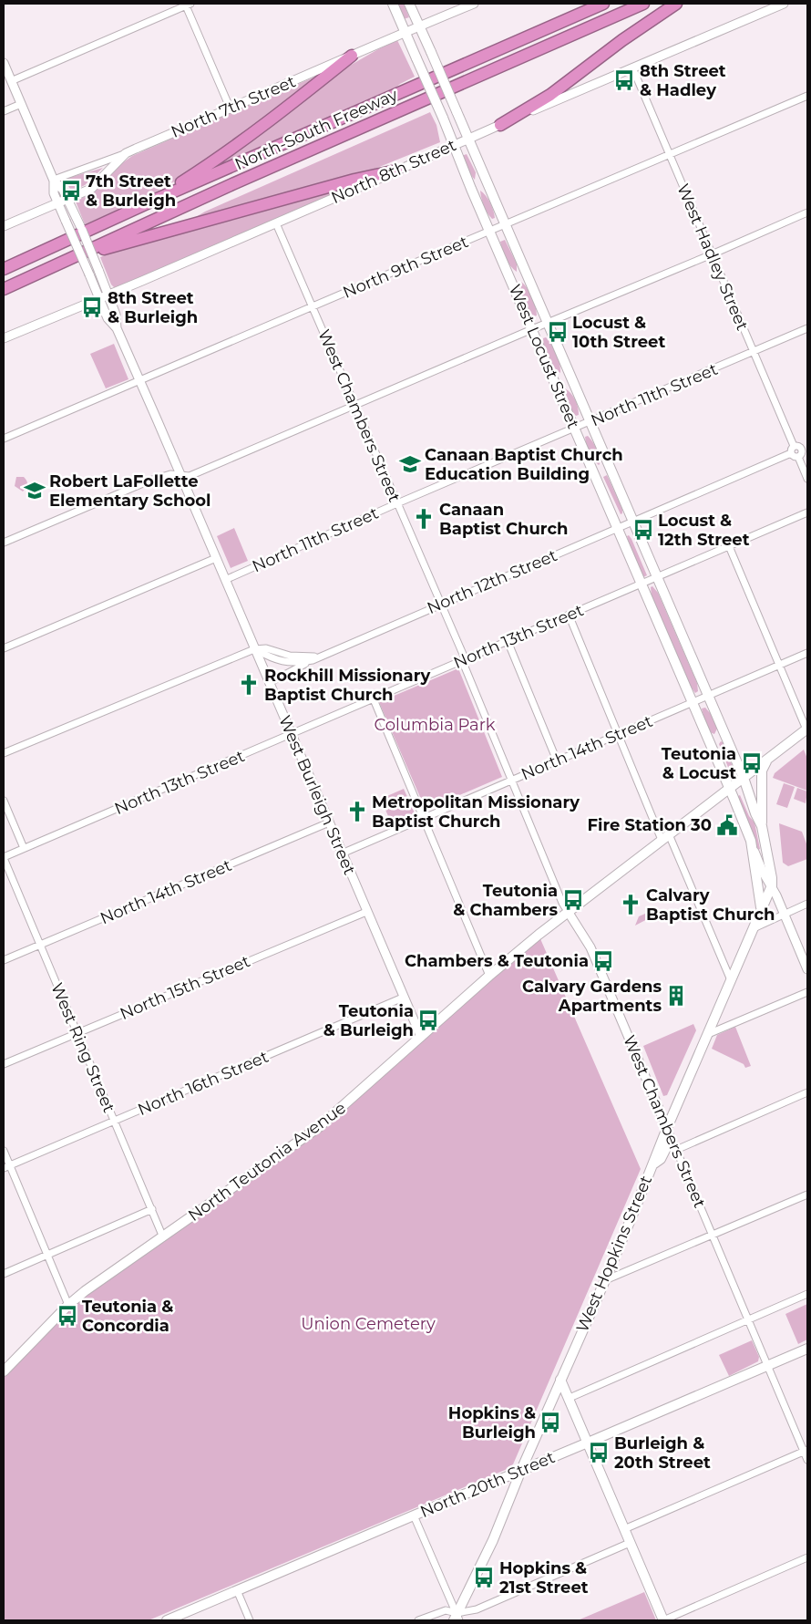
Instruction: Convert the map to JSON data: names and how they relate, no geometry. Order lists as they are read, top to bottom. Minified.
{"streets":{"highway":["North-South Freeway"],"main road":["West Locust Street","North Teutonia Avenue","West Hopkins Street","North 20th Street"],"street":["North 7th Street","North 8th Street","West Hadley Street","North 9th Street","North 11th Street","West Chambers Street","North 12th Street","North 13th Street","North 14th Street","West Burleigh Street","North 15th Street","West Ring Street","North 16th Street"]},"crossings":[["North 7th Street","West Locust Street"],["North 7th Street","West Burleigh Street"],["North 8th Street","West Hadley Street"],["North 8th Street","West Locust Street"],["North 8th Street","West Chambers Street"],["North 8th Street","West Burleigh Street"],["West Hadley Street","North 9th Street"],["West Hadley Street","North 11th Street"],["North 9th Street","West Locust Street"],["North 9th Street","West Chambers Street"],["North 9th Street","West Burleigh Street"],["West Locust Street","North 11th Street"],["West Locust Street","North 12th Street"],["West Locust Street","North 13th Street"],["West Locust Street","North 14th Street"],["West Locust Street","North Teutonia Avenue"],["West Locust Street","West Hopkins Street"],["North 11th Street","West Chambers Street"],["North 11th Street","West Burleigh Street"],["West Chambers Street","North 12th Street"],["West Chambers Street","North 13th Street"],["West Chambers Street","North 14th Street"],["West Chambers Street","North Teutonia Avenue"],["West Chambers Street","West Hopkins Street"],["West Chambers Street","North 20th Street"],["North 12th Street","West Burleigh Street"],["North 13th Street","West Burleigh Street"],["North 13th Street","West Ring Street"],["North 14th Street","West Burleigh Street"],["North 14th Street","West Ring Street"],["West Burleigh Street","North 15th Street"],["West Burleigh Street","North 16th Street"],["West Burleigh Street","North Teutonia Avenue"],["North 15th Street","West Ring Street"],["West Ring Street","North 16th Street"],["West Ring Street","North Teutonia Avenue"],["West Hopkins Street","North 20th Street"]],"parks":["Columbia Park","Union Cemetery"],"places":{"bus stop":["8th Street & Hadley","7th Street & Burleigh","8th Street & Burleigh","Locust & 10th Street","Locust & 12th Street","Teutonia & Locust","Teutonia & Chambers","Chambers & Teutonia","Teutonia & Burleigh","Teutonia & Concordia","Hopkins & Burleigh","Burleigh & 20th Street","Hopkins & 21st Street"],"school or university":["Canaan Baptist Church Education Building","Robert LaFollette Elementary School"],"church":["Canaan Baptist Church","Rockhill Missionary Baptist Church","Metropolitan Missionary Baptist Church","Calvary Baptist Church"],"public building":["Fire Station 30"],"building":["Calvary Gardens Apartments"]}}
